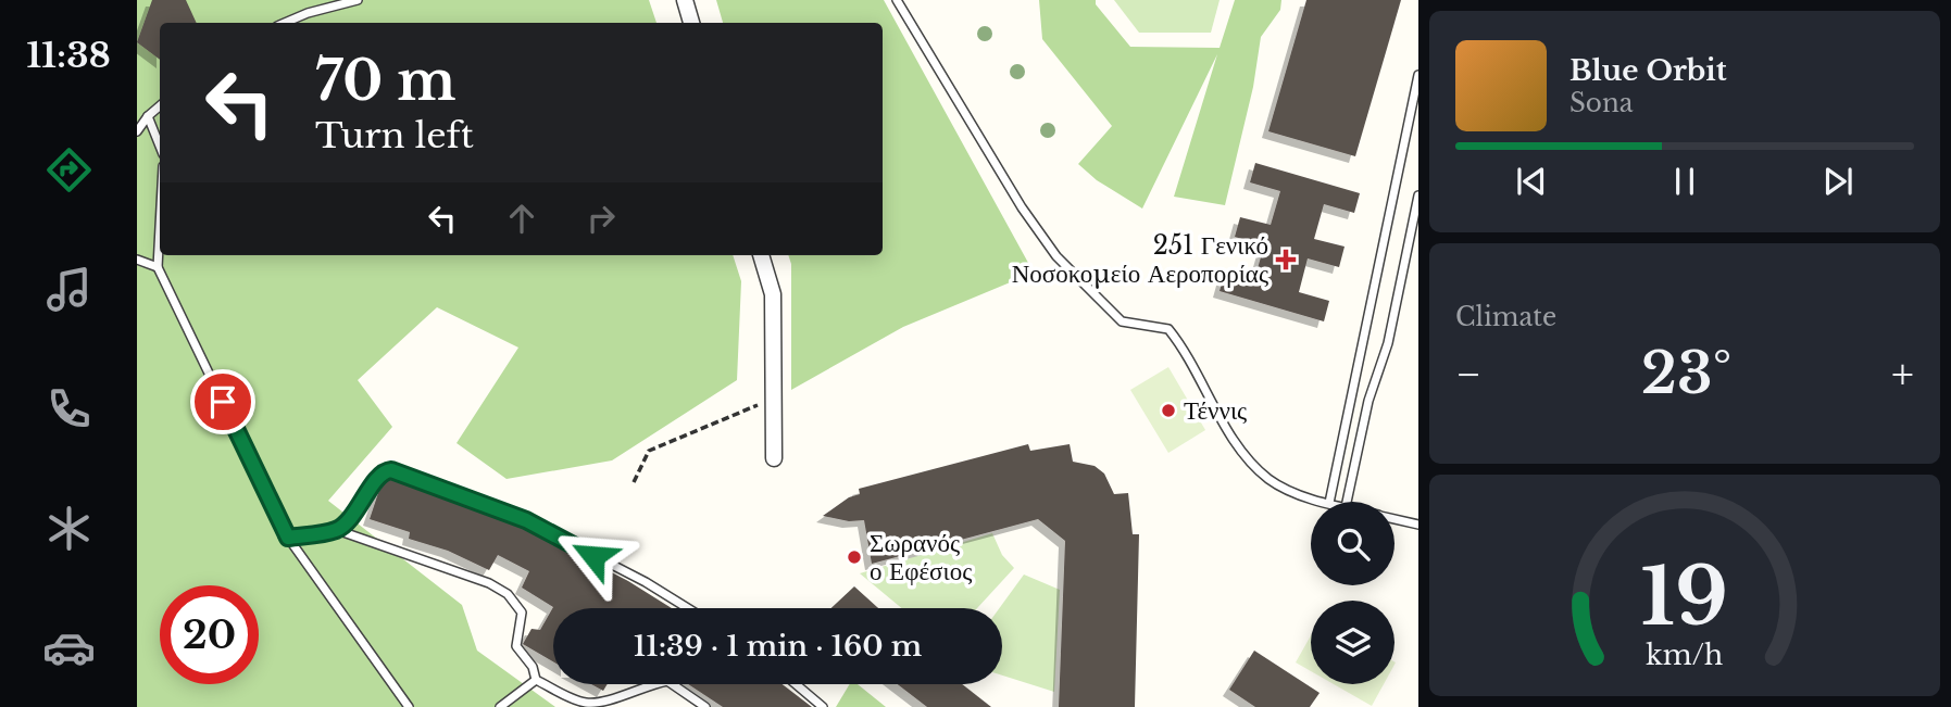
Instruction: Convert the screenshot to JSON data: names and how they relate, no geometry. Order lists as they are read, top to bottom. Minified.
{"places":{"health":["251 Γενικό Νοσοκομείο Αεροπορίας"],"other":["Τέννις","Σωρανός ο Εφέσιος"]},"page":{"tabs":"11:38","turn":["70 m","Turn left"],"song":["Blue Orbit","Sona"],"tile":"Climate","heat":["−","23°","+"],"limit":"20","trip":"11:39 · 1 min · 160 m","gauge":["19","km/h"]}}
